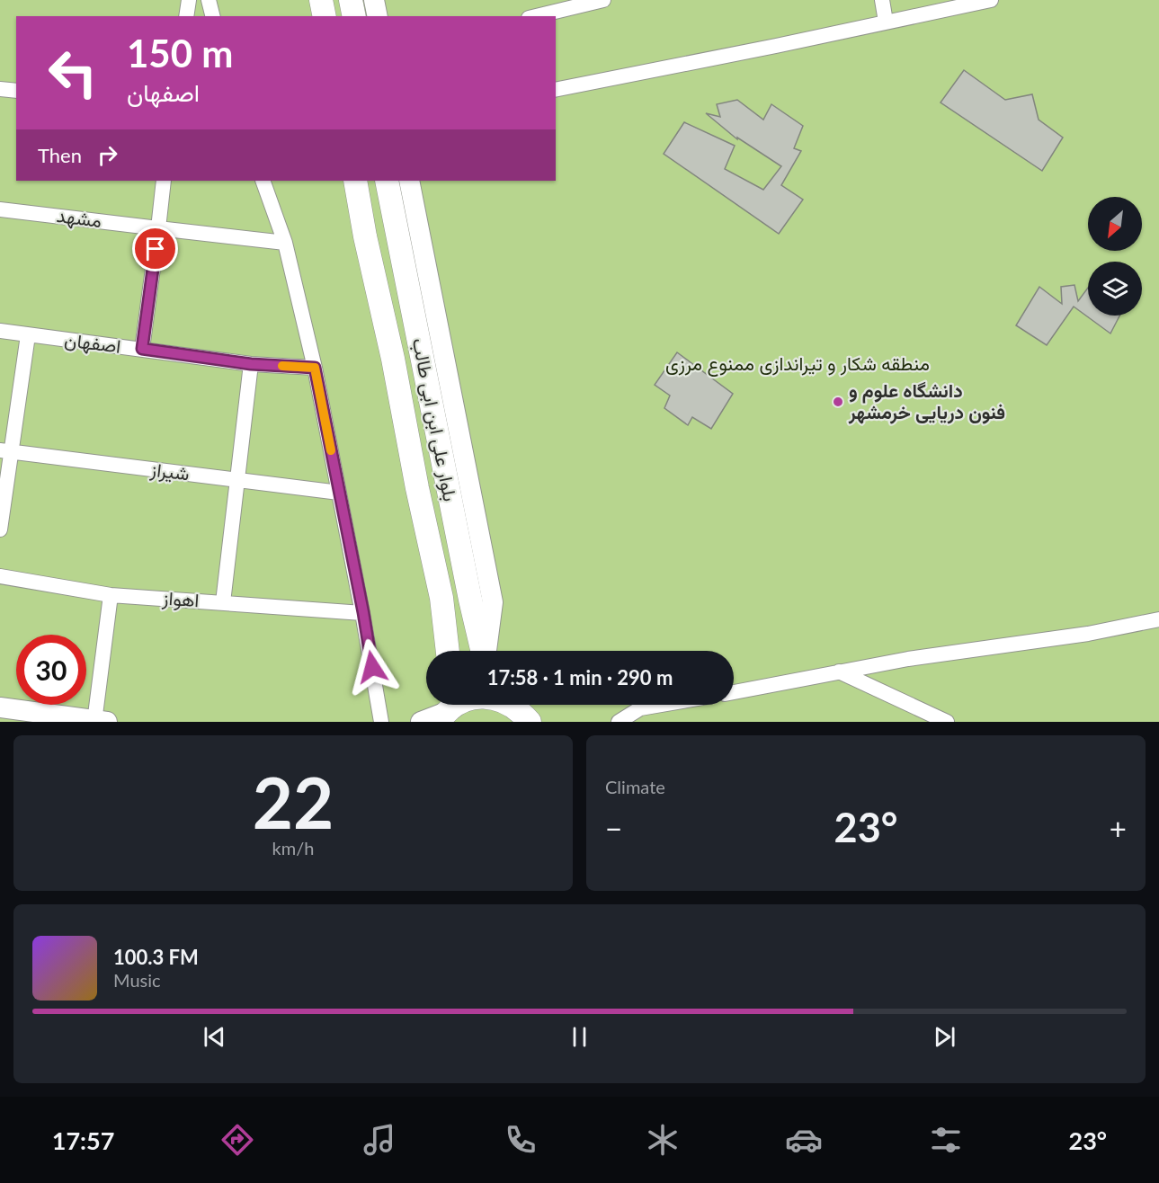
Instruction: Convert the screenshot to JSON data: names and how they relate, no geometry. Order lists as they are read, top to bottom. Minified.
{"streets":{"main road":["بلوار علی ابن ابی طالب"],"street":["مشهد","اصفهان","شیراز","اهواز"]},"parks":["منطقه شکار و تیراندازی ممنوع مرزی"],"places":["دانشگاه علوم و فنون دریایی خرمشهر"],"north":"bottom left","page":{"turn":["150 m","اصفهان"],"then":"Then","limit":"30","trip":"17:58 · 1 min · 290 m","tile":[["22","km/h"],"Climate"],"heat":["−","23°","+"],"song":["100.3 FM","Music"],"tabs":["17:57","23°"]}}
